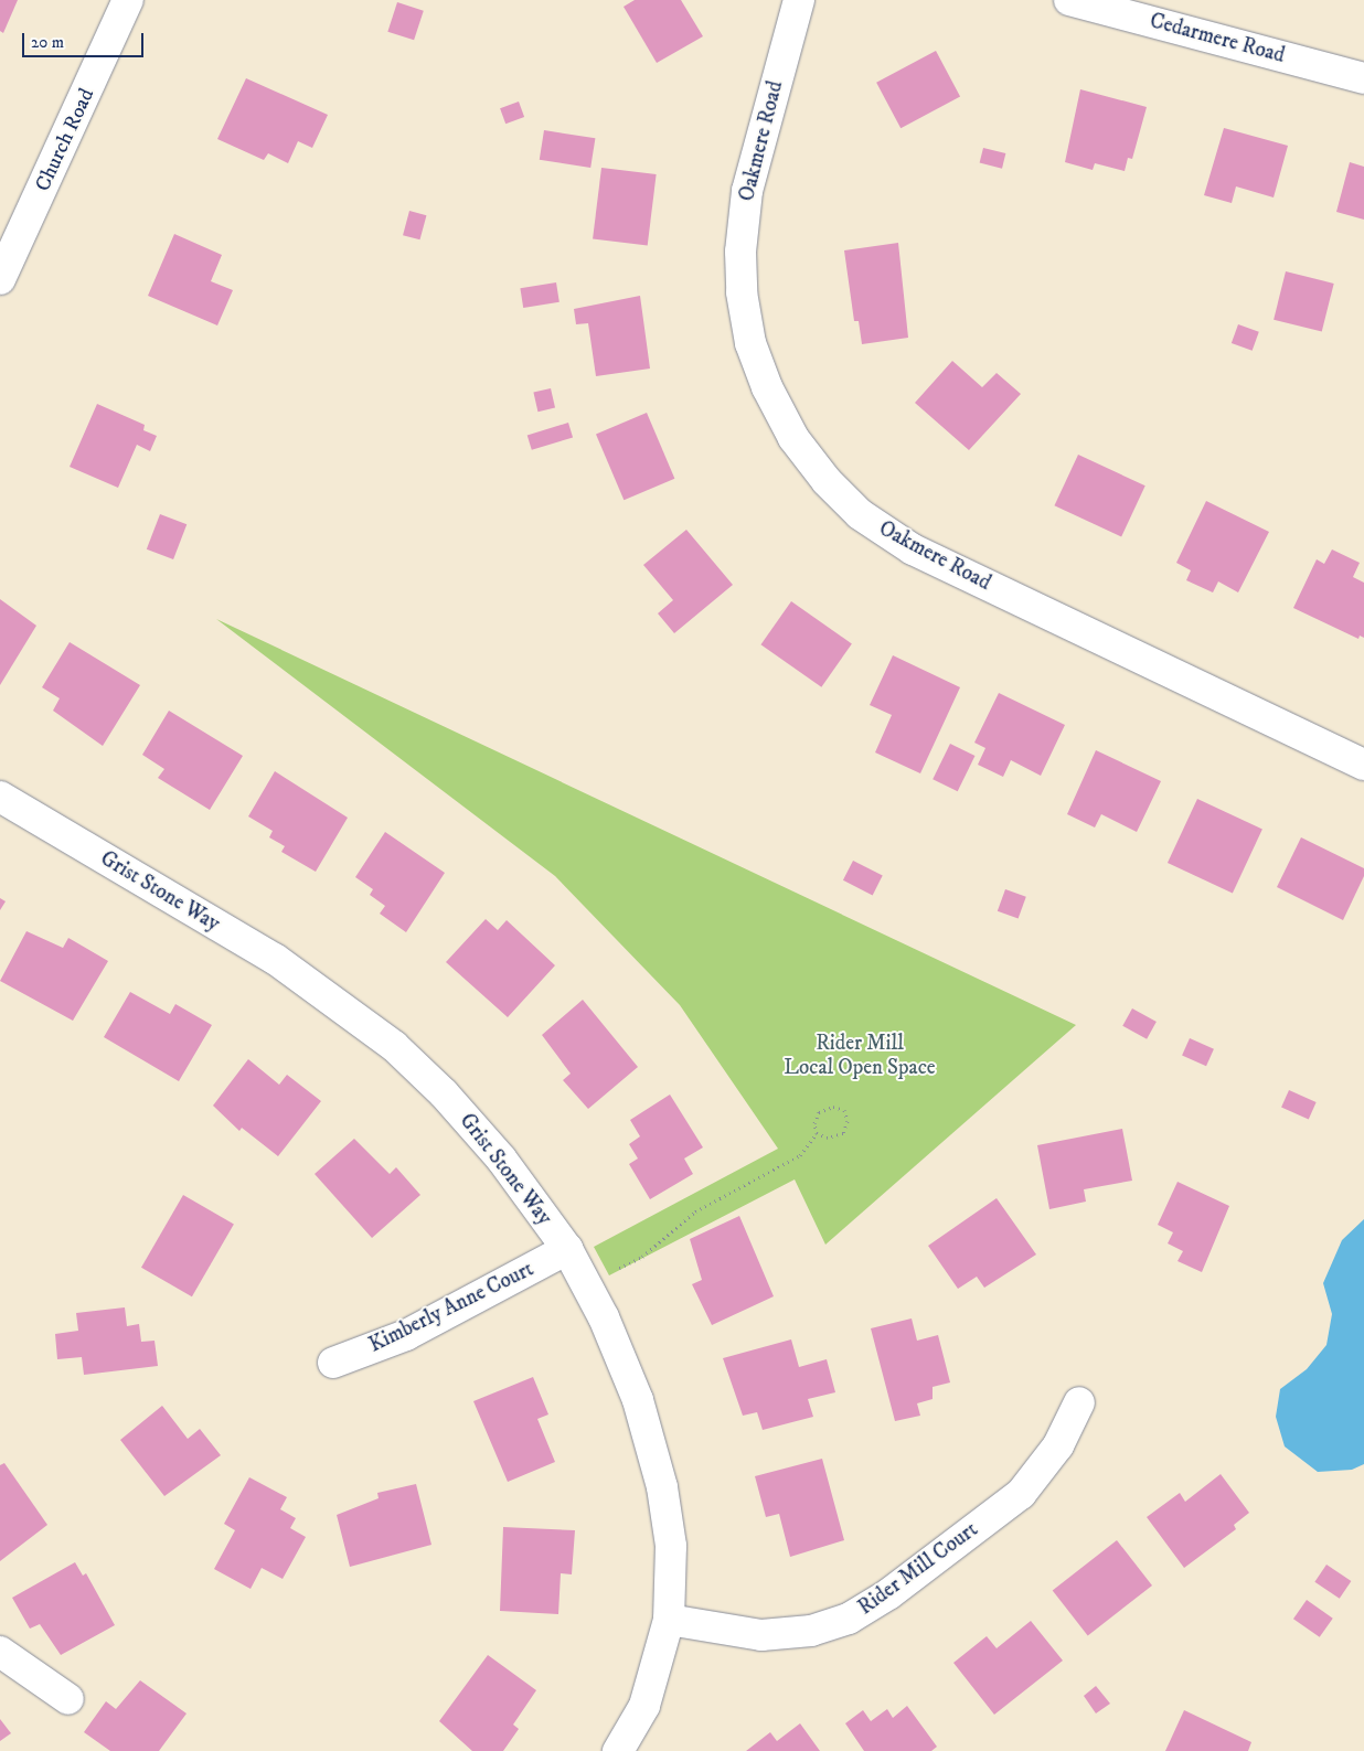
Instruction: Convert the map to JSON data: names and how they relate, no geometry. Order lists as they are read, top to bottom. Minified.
{"streets":{"street":["Cedarmere Road","Church Road","Oakmere Road","Grist Stone Way","Kimberly Anne Court","Rider Mill Court"]},"crossings":[["Grist Stone Way","Kimberly Anne Court"],["Grist Stone Way","Rider Mill Court"]],"parks":["Rider Mill Local Open Space"],"scale_bar":"20 m"}
